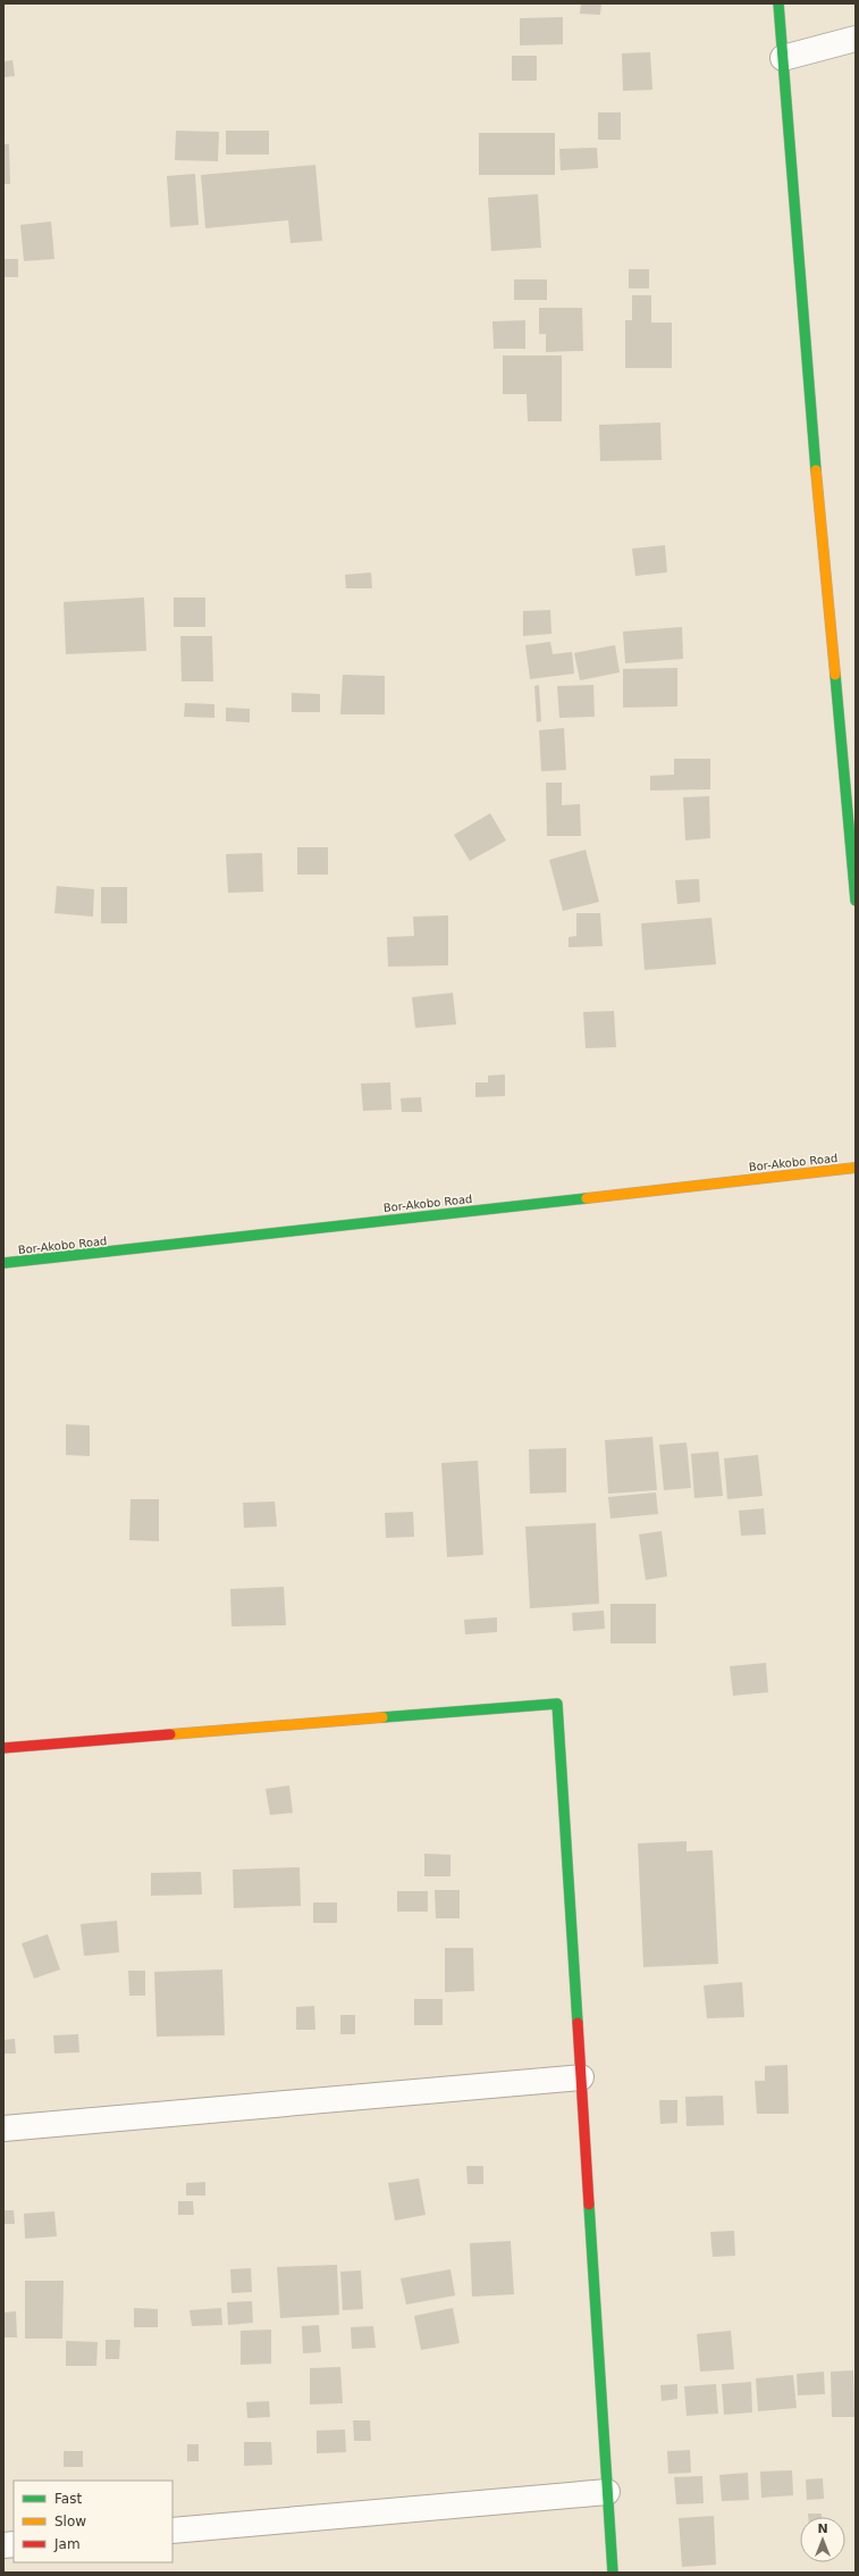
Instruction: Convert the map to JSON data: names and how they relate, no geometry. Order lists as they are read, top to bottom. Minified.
{"streets":{"street":["Bor-Akobo Road"]},"legend":["Fast","Slow","Jam"],"north":"top"}
